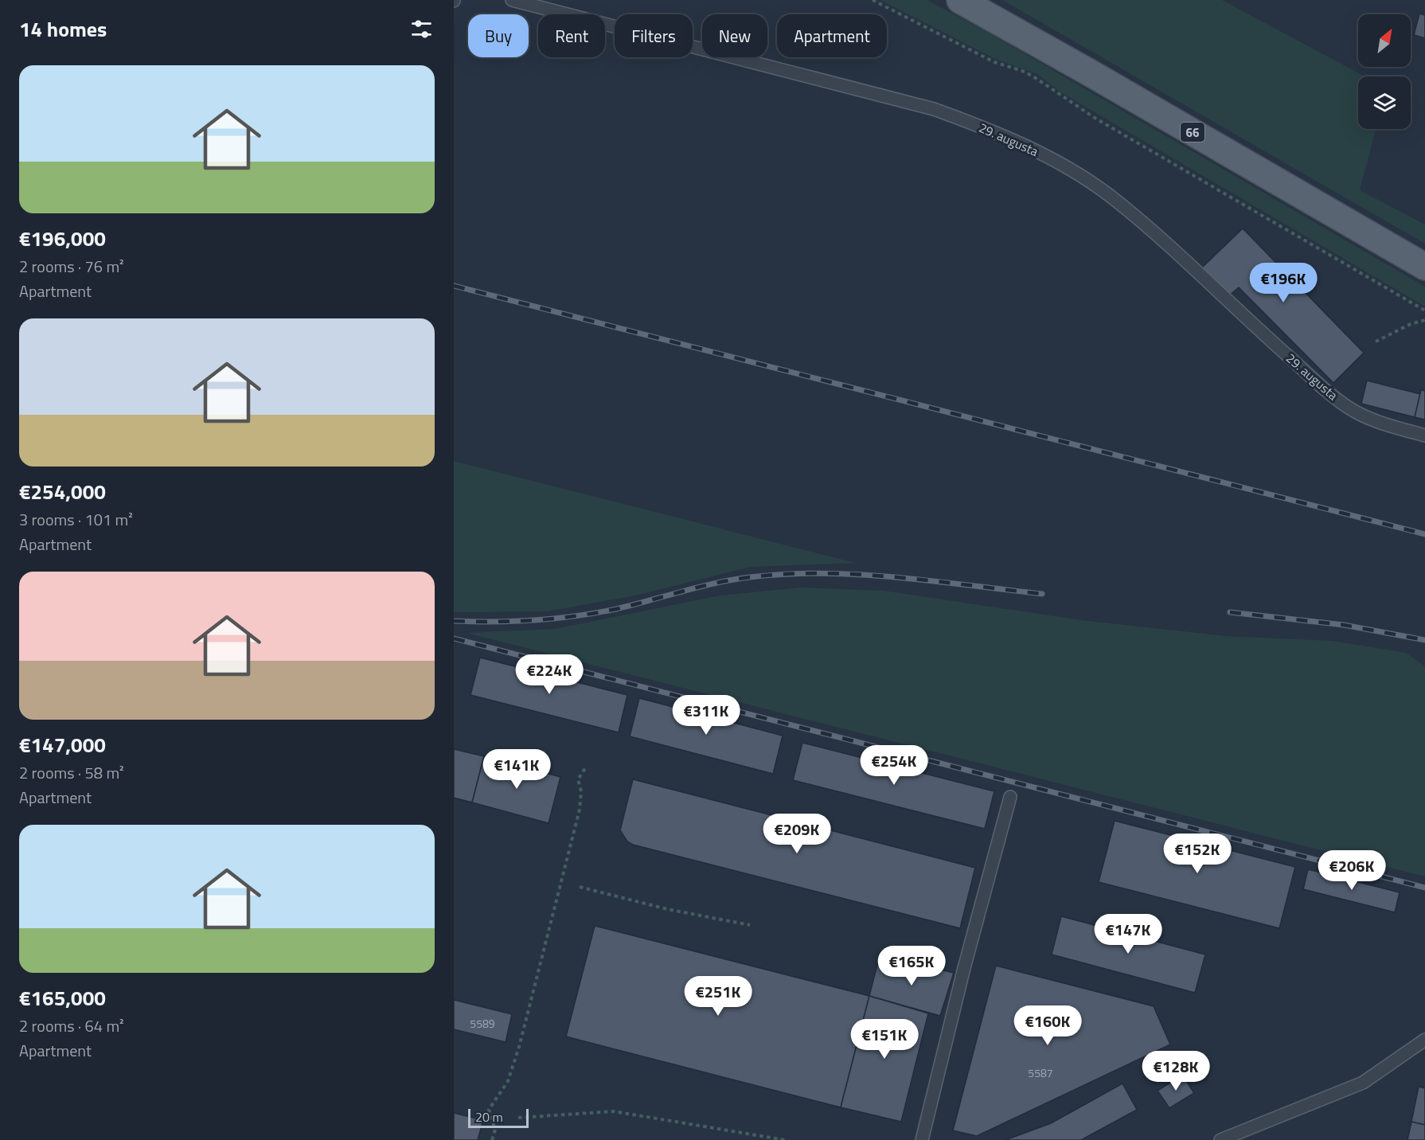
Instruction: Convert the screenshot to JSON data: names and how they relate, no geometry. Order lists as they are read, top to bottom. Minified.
{"streets":{"main road":["66"],"lane":["29. augusta"]},"house_numbers":["5589","5587"],"scale_bar":"20 m","north":"top right","page":{"heading":"14 homes","chip":["Buy","Rent","Filters","New","Apartment"],"list":[{"name":"€196,000","note":"2 rooms · 76 m² · Apartment"},{"name":"€254,000","note":"3 rooms · 101 m² · Apartment"},{"name":"€147,000","note":"2 rooms · 58 m² · Apartment"},{"name":"€165,000","note":"2 rooms · 64 m² · Apartment"}],"price":["€196K","€224K","€311K","€254K","€141K","€209K","€152K","€206K","€147K","€165K","€251K","€160K","€151K","€128K"],"scale":"20 m"}}
